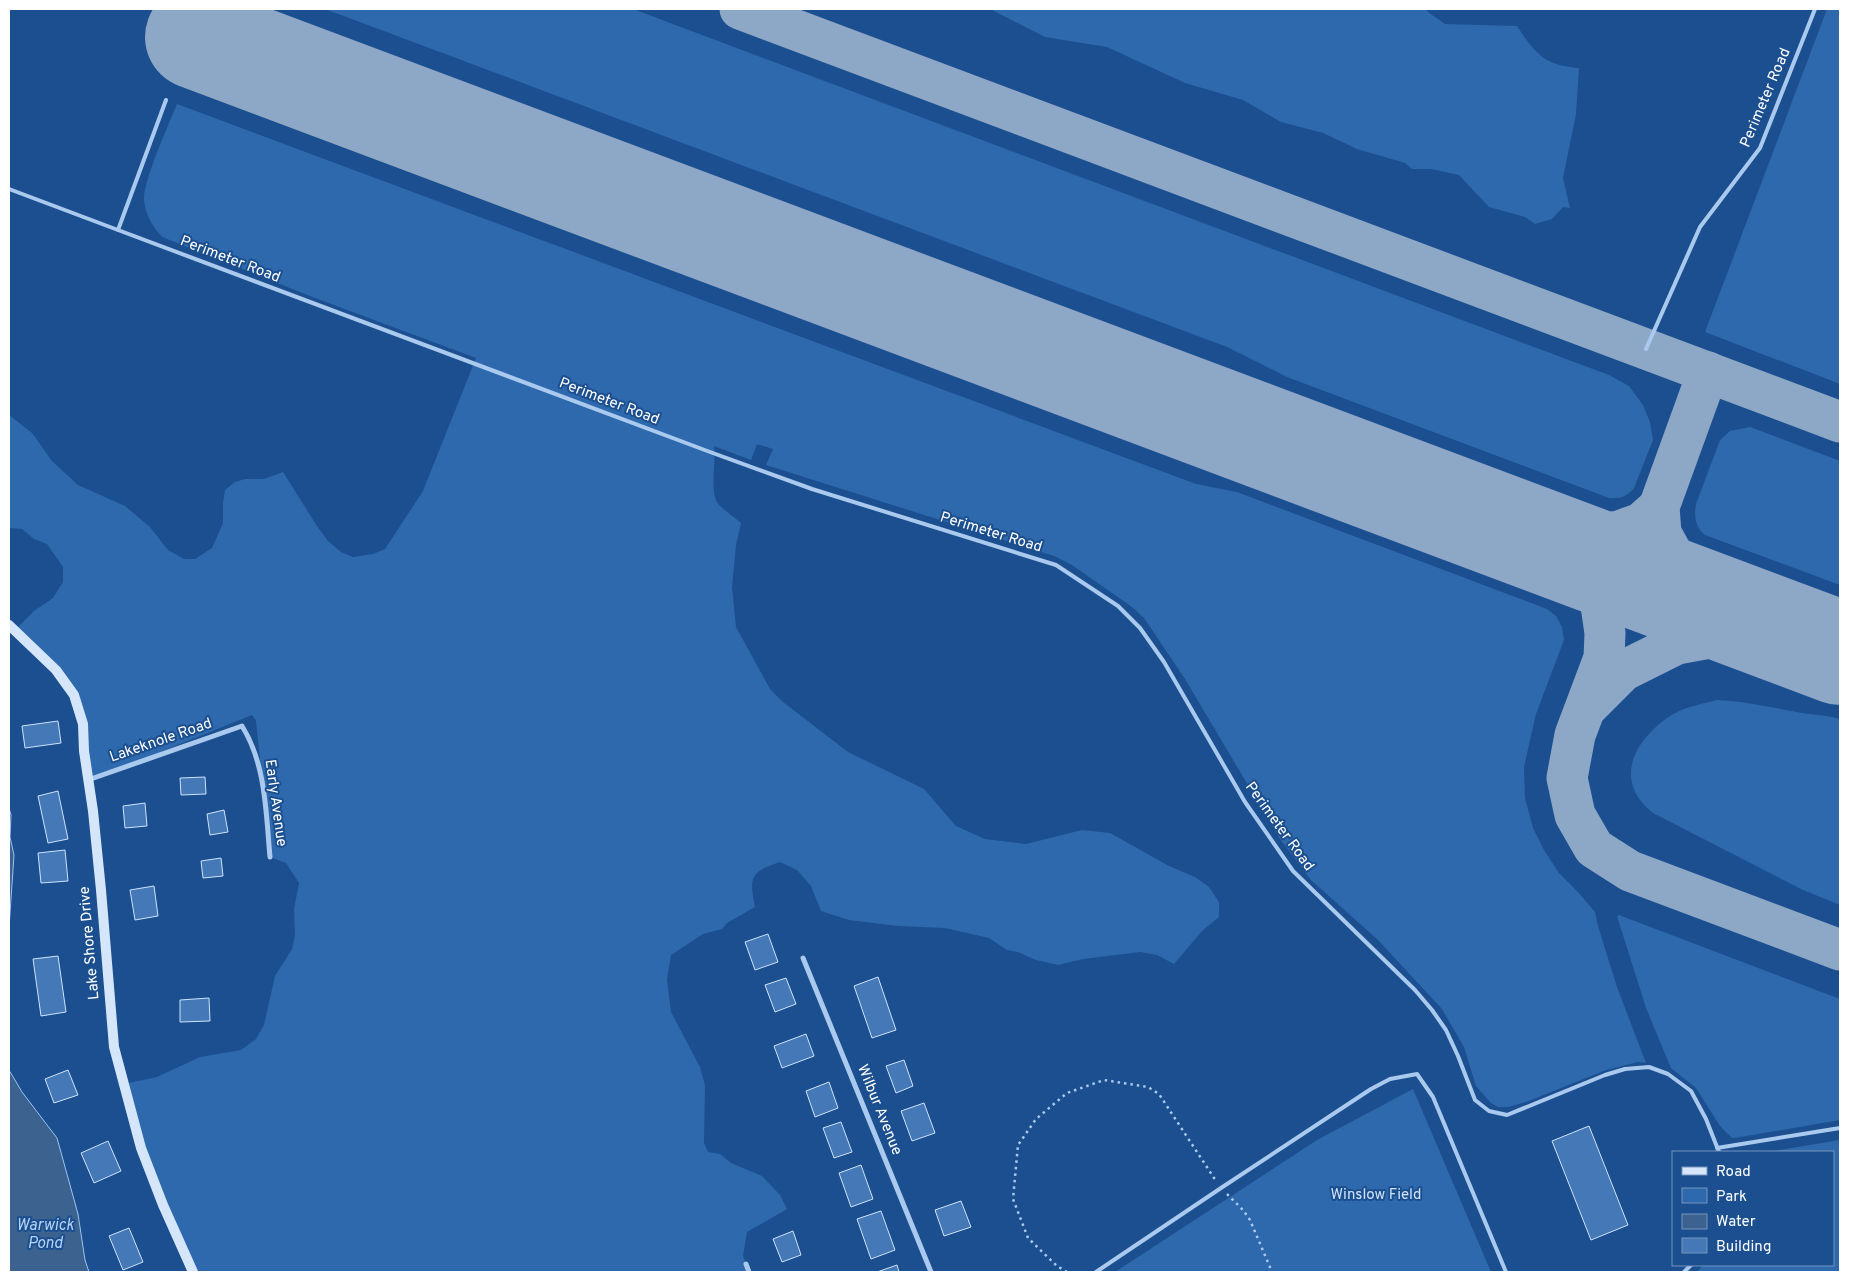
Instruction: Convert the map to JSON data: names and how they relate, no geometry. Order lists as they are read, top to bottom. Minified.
{"streets":{"street":["Lakeknole Road","Early Avenue","Lake Shore Drive","Wilbur Avenue"],"lane":["Perimeter Road"]},"crossings":[["Lakeknole Road","Early Avenue"],["Lakeknole Road","Lake Shore Drive"]],"water":["Warwick Pond"],"parks":["Winslow Field"],"legend":["Road","Park","Water","Building"]}
